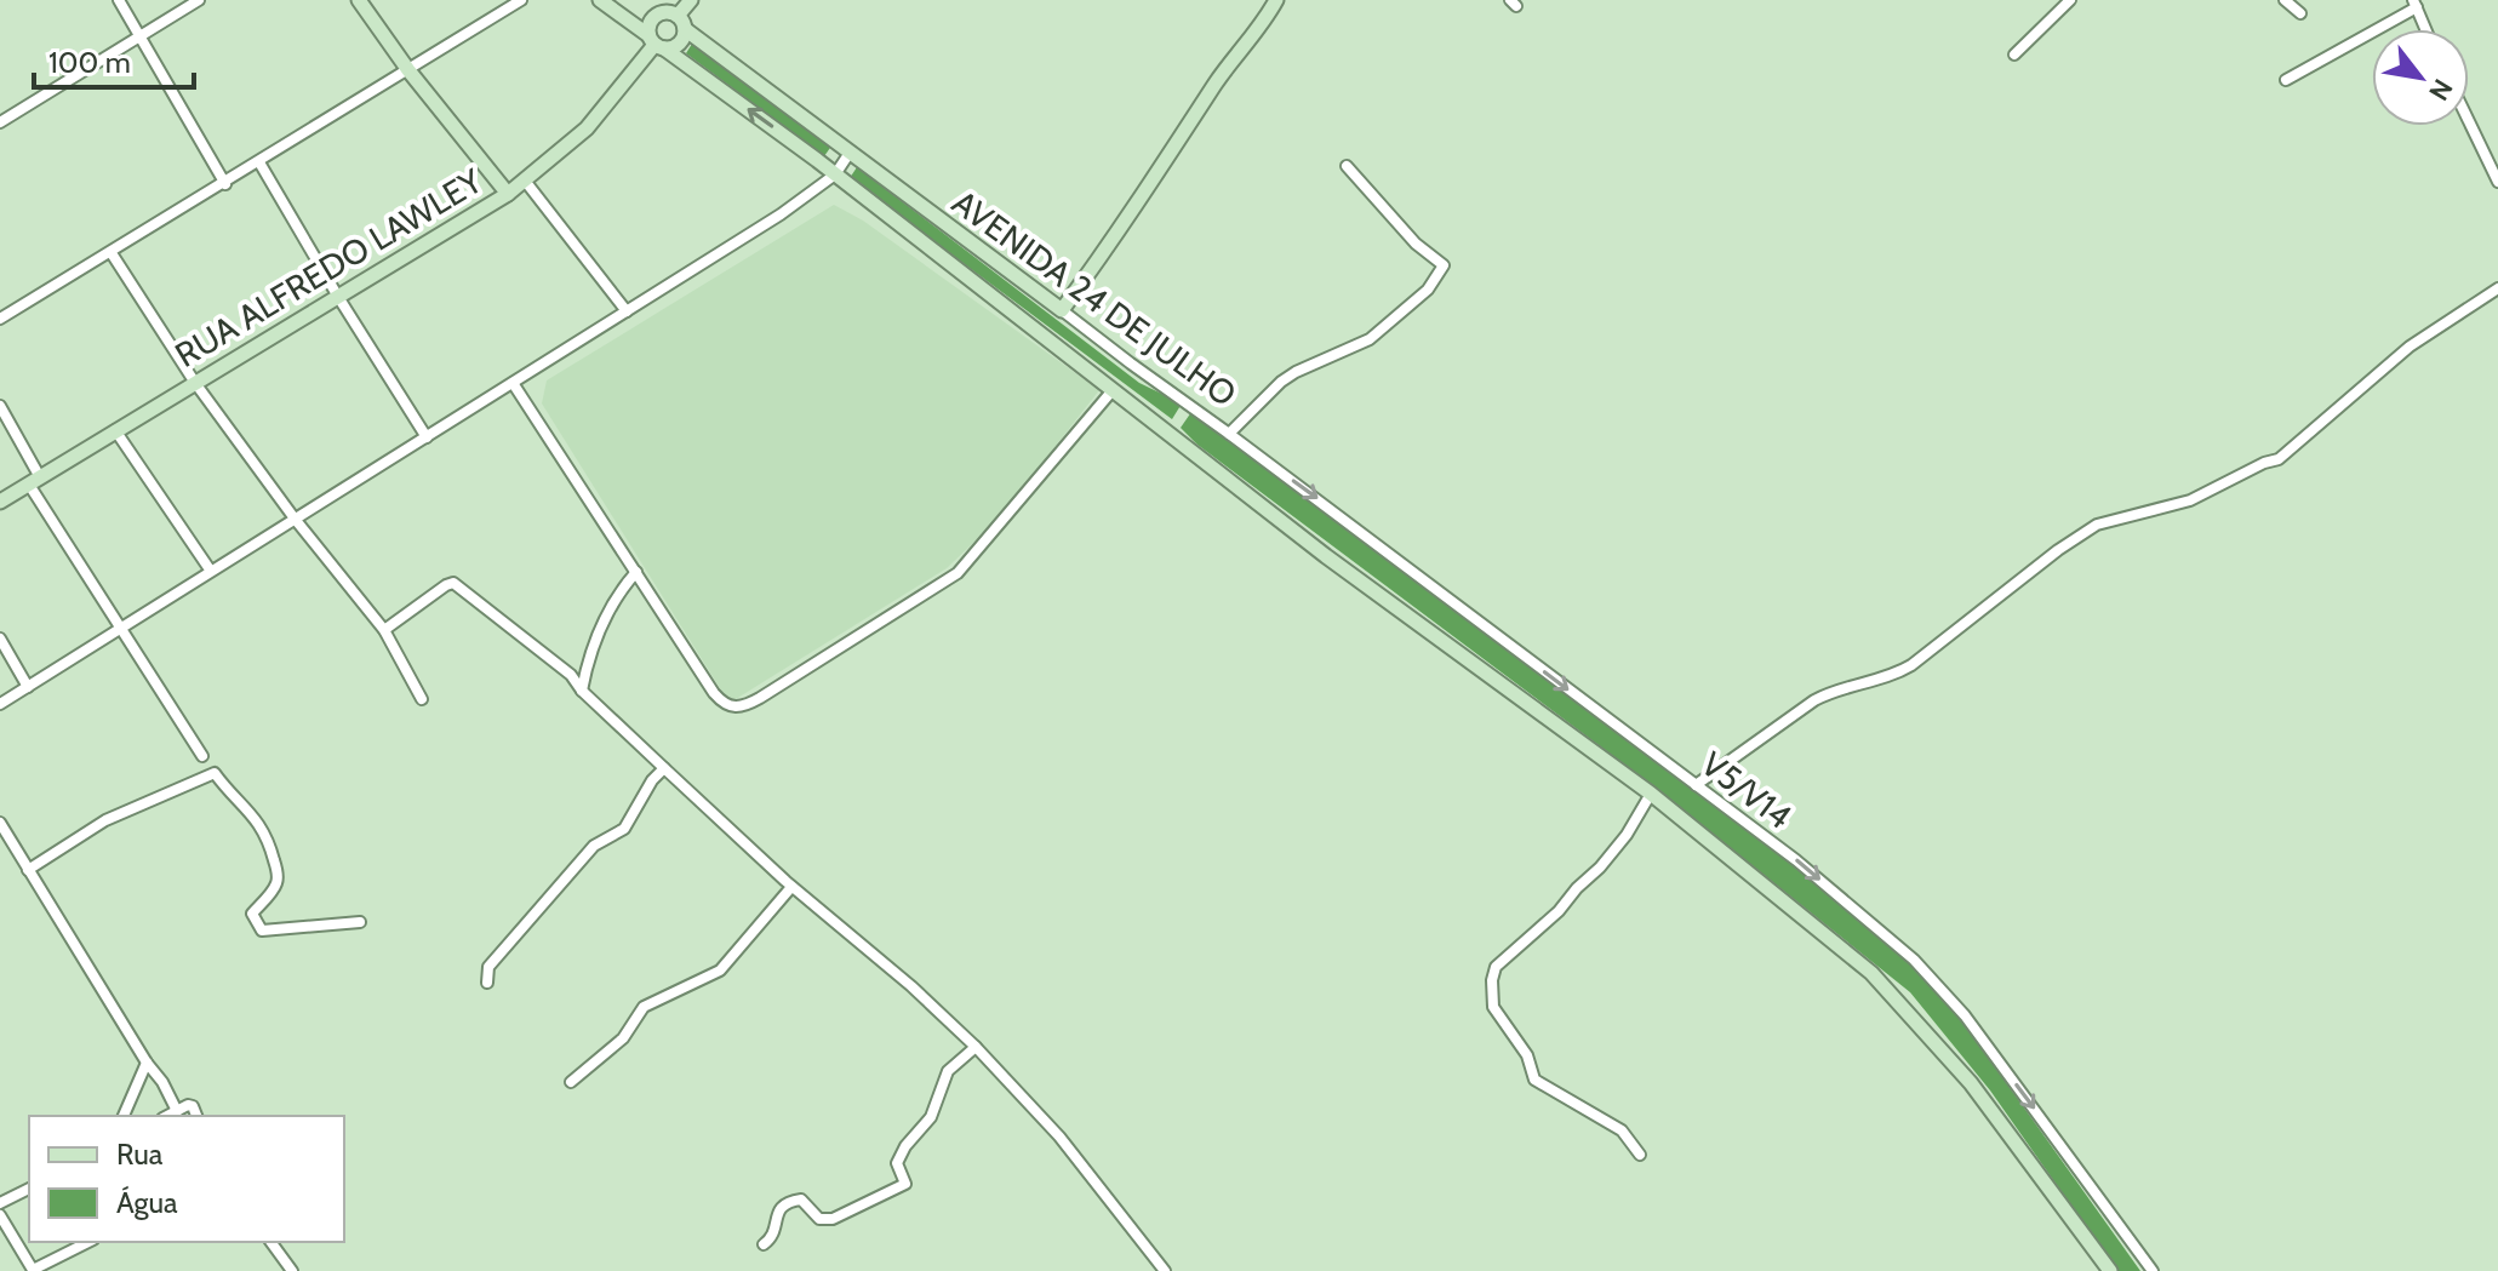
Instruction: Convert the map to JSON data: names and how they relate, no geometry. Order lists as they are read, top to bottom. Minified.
{"streets":{"street":["RUA ALFREDO LAWLEY","AVENIDA 24 DE JULHO","V5/V14"]},"crossings":[["AVENIDA 24 DE JULHO","V5/V14"]],"legend":["Rua","Água"],"scale_bar":"100 m","north":"bottom right"}
